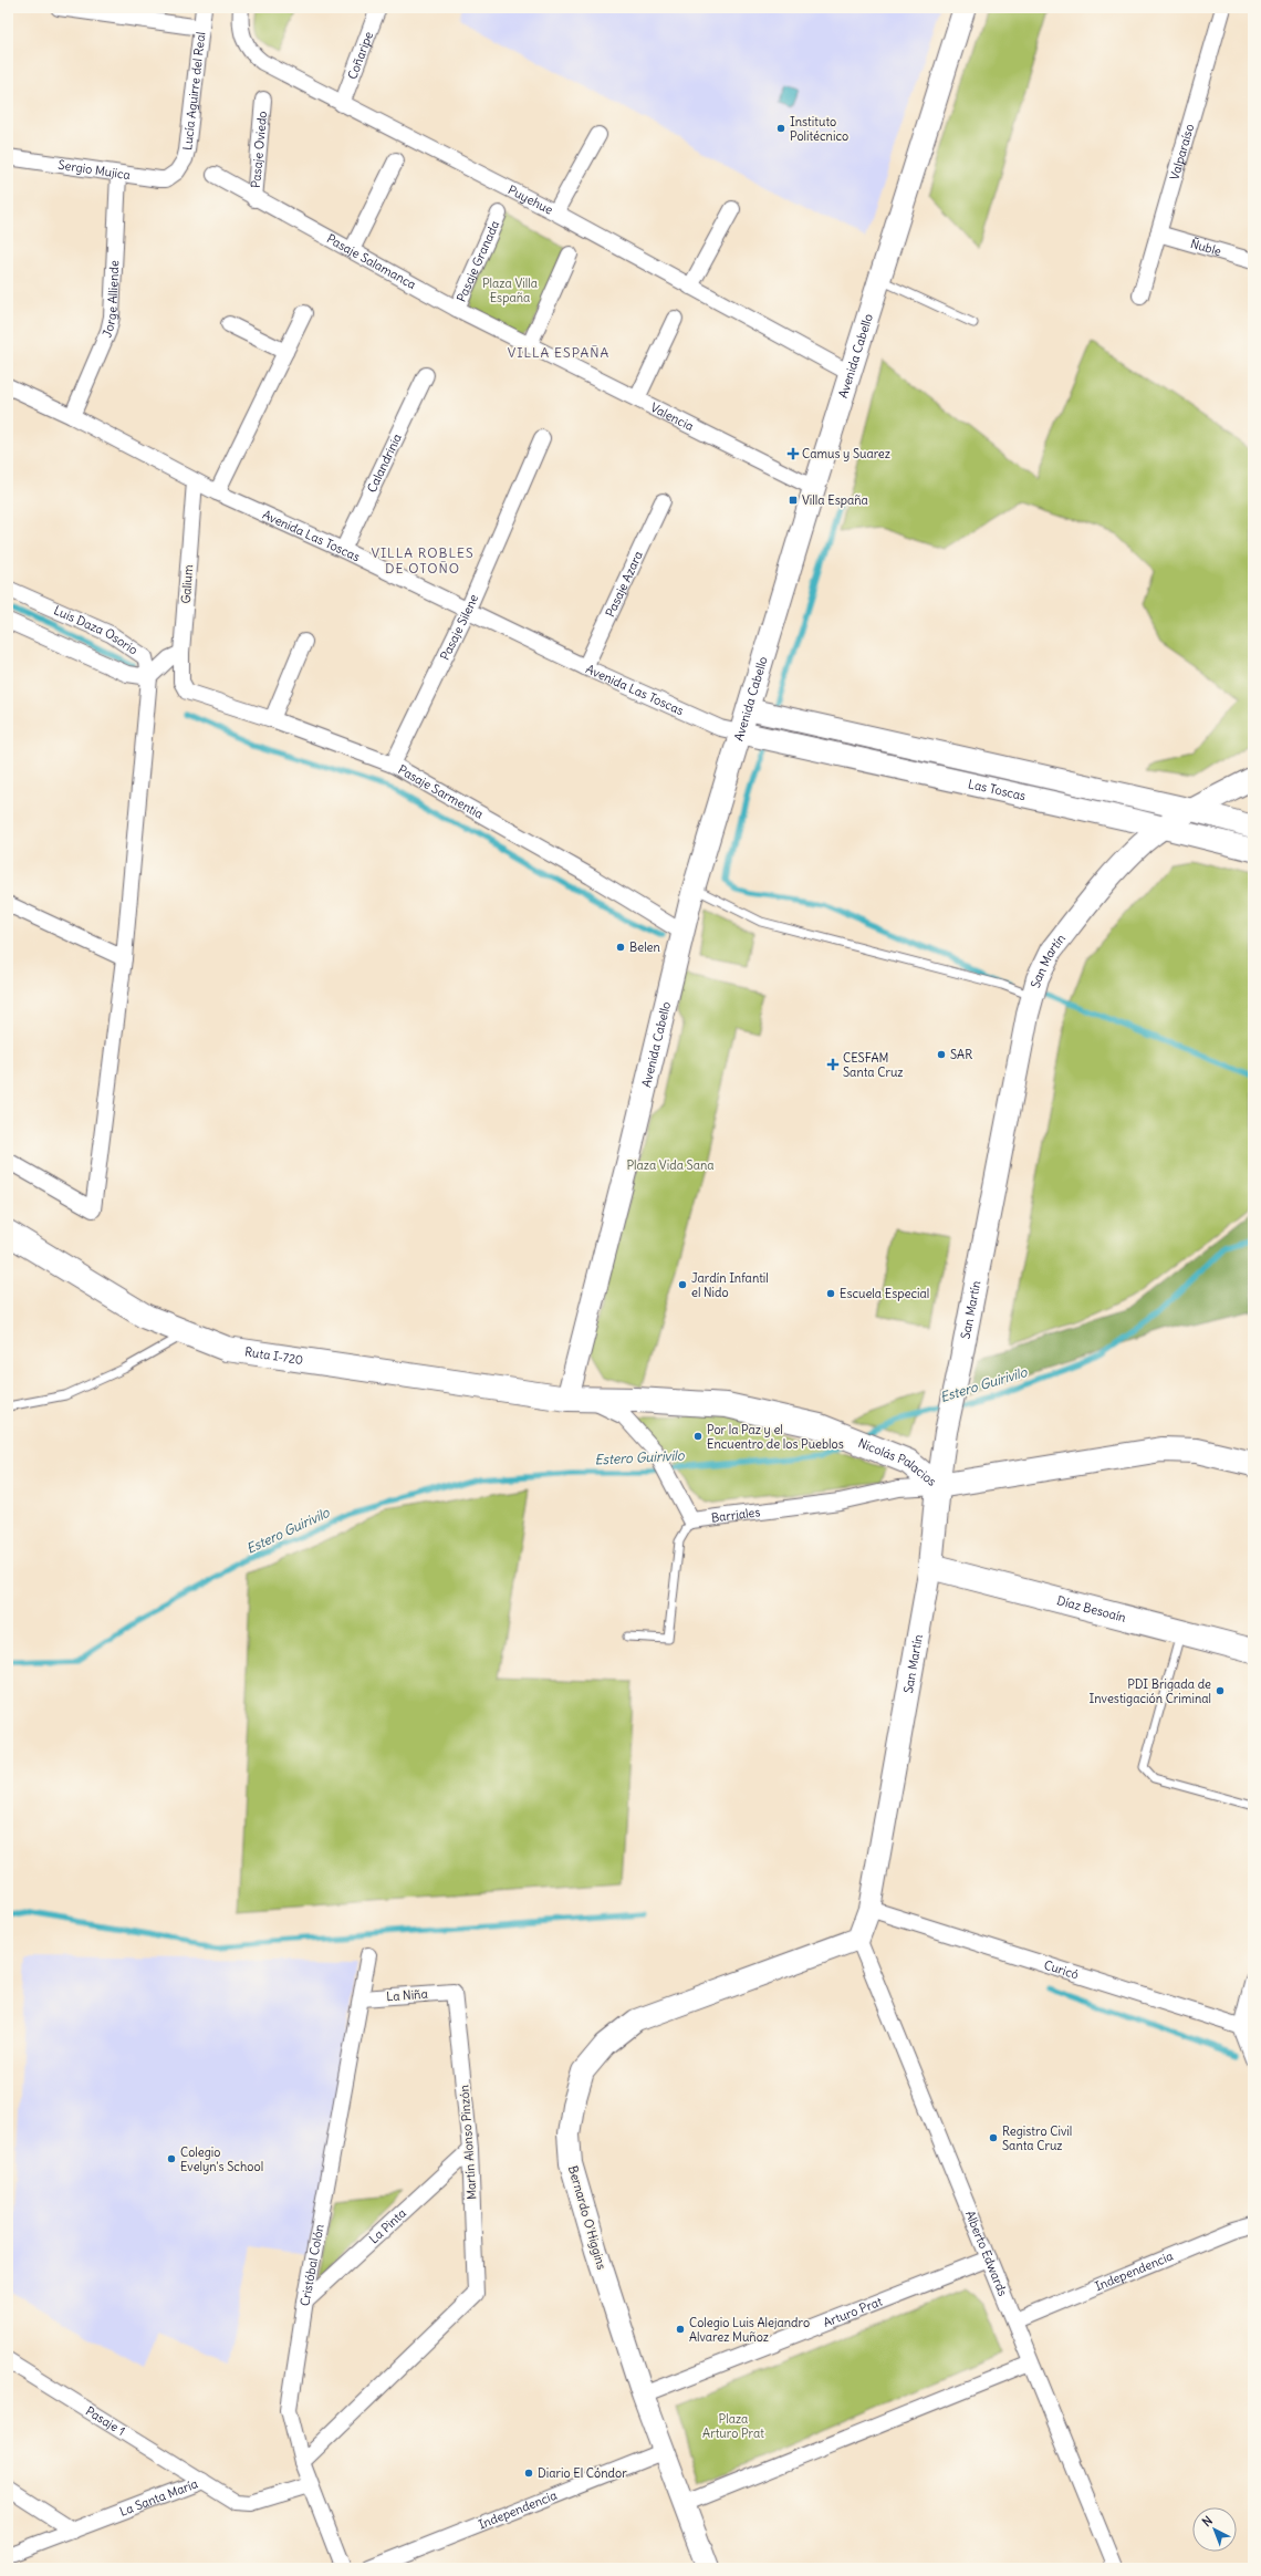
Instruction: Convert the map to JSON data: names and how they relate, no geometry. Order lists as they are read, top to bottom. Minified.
{"streets":{"main road":["San Martín","Ruta I-720","Nicolás Palacios","Díaz Besoaín"],"street":["Coñaripe","Lucía Aguirre del Real","Pasaje Oviedo","Valparaíso","Sergio Mujica","Puyehue","Ñuble","Pasaje Salamanca","Pasaje Granada","Jorge Alliende","Avenida Cabello","Valencia","Calandrinia","Avenida Las Toscas","Galium","Pasaje Azara","Pasaje Silene","Luis Daza Osorio","Las Toscas","Pasaje Sarmentia","Barriales","Curicó","La Niña","Martín Alonso Pinzón","Bernardo O'Higgins","La Pinta","Alberto Edwards","Cristóbal Colón","Independencia","Arturo Prat","Pasaje 1","La Santa María"]},"crossings":[["Coñaripe","Puyehue"],["Lucía Aguirre del Real","Sergio Mujica"],["Pasaje Oviedo","Pasaje Salamanca"],["Valparaíso","Ñuble"],["Sergio Mujica","Jorge Alliende"],["Puyehue","Avenida Cabello"],["Pasaje Salamanca","Pasaje Granada"],["Pasaje Salamanca","Valencia"],["Jorge Alliende","Avenida Las Toscas"],["Avenida Cabello","Valencia"],["Avenida Cabello","Avenida Las Toscas"],["Avenida Cabello","Las Toscas"],["Avenida Cabello","Pasaje Sarmentia"],["Avenida Cabello","Ruta I-720"],["Avenida Cabello","Nicolás Palacios"],["Calandrinia","Avenida Las Toscas"],["Avenida Las Toscas","Galium"],["Avenida Las Toscas","Pasaje Azara"],["Avenida Las Toscas","Pasaje Silene"],["Avenida Las Toscas","Las Toscas"],["Galium","Pasaje Sarmentia"],["Pasaje Silene","Pasaje Sarmentia"],["Las Toscas","San Martín"],["San Martín","Nicolás Palacios"],["San Martín","Barriales"],["San Martín","Díaz Besoaín"],["San Martín","Curicó"],["San Martín","Bernardo O'Higgins"],["San Martín","Alberto Edwards"],["Ruta I-720","Nicolás Palacios"],["Nicolás Palacios","Barriales"],["La Niña","Martín Alonso Pinzón"],["La Niña","Cristóbal Colón"],["Martín Alonso Pinzón","La Pinta"],["Martín Alonso Pinzón","Cristóbal Colón"],["Bernardo O'Higgins","Alberto Edwards"],["Bernardo O'Higgins","Independencia"],["Bernardo O'Higgins","Arturo Prat"],["La Pinta","Cristóbal Colón"],["Alberto Edwards","Independencia"],["Alberto Edwards","Arturo Prat"],["Cristóbal Colón","La Santa María"],["Pasaje 1","La Santa María"]],"districts":["VILLA ESPAÑA","VILLA ROBLES DE OTOÑO"],"water":["Estero Guirivilo"],"parks":["Plaza Villa España","Plaza Vida Sana","Plaza Arturo Prat"],"places":{"other":["Instituto Politécnico","Belen","SAR","Jardín Infantil el Nido","Escuela Especial","Por la Paz y el Encuentro de los Pueblos","PDI Brigada de Investigación Criminal","Registro Civil Santa Cruz","Colegio Evelyn's School","Colegio Luis Alejandro Alvarez Muñoz","Diario El Cóndor"],"health":["Camus y Suarez","CESFAM Santa Cruz"],"transit":["Villa España"]},"north":"top left"}
